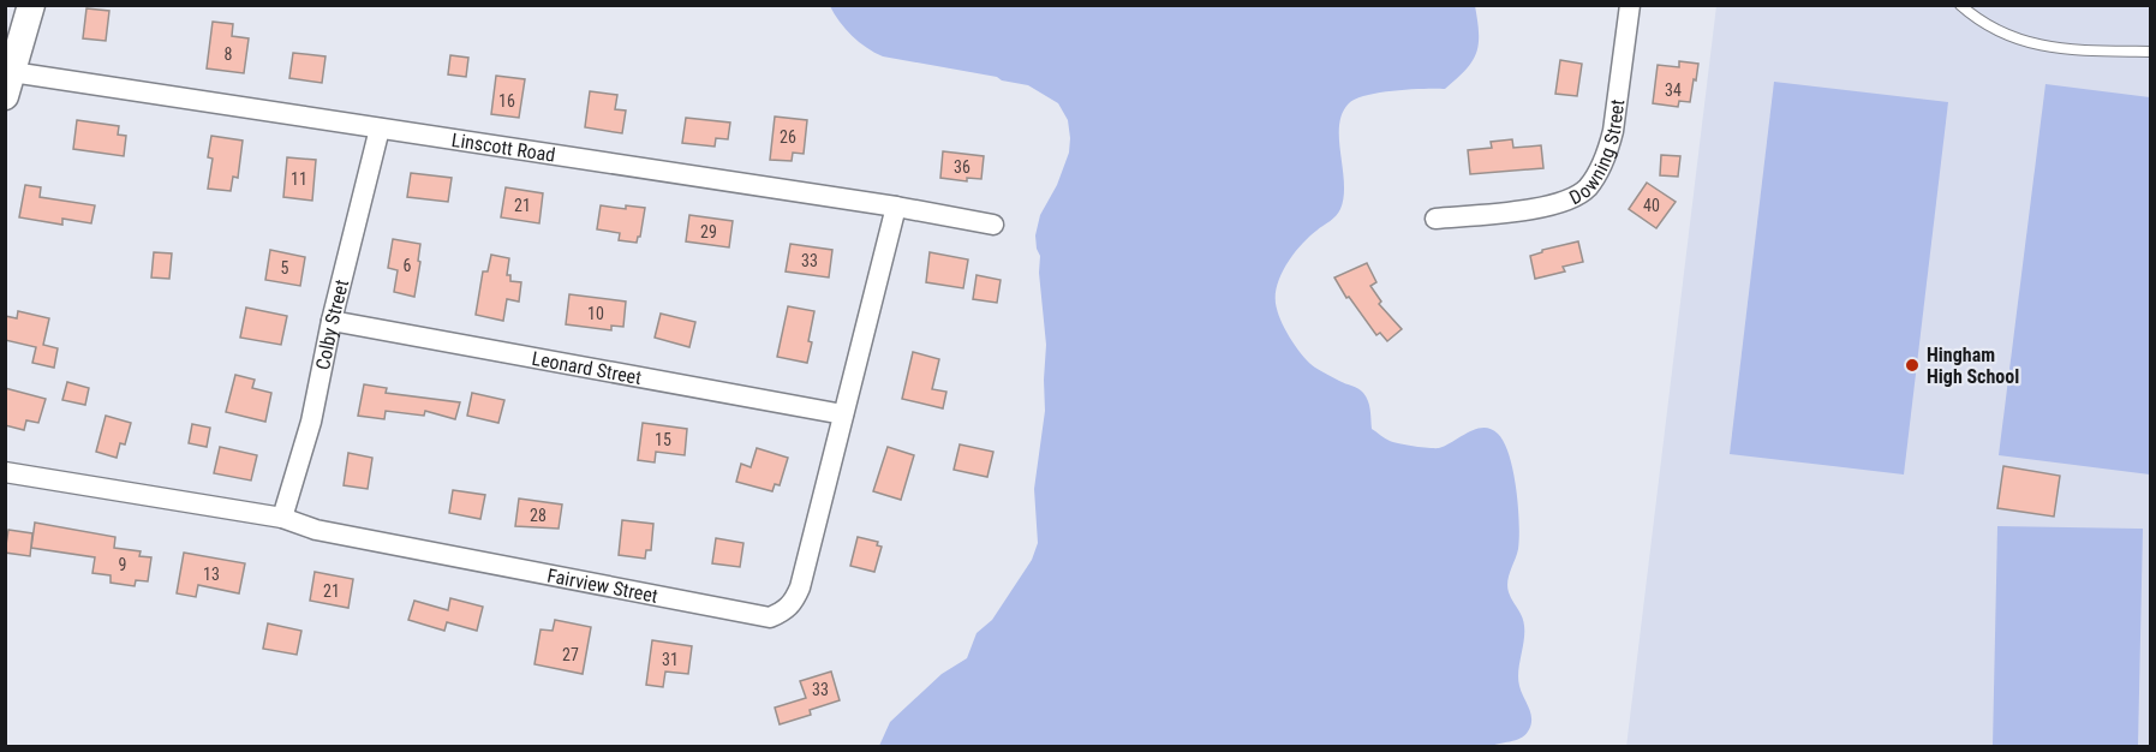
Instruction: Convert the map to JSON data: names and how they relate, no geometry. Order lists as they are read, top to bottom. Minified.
{"streets":{"street":["Downing Street","Linscott Road","Colby Street","Leonard Street","Fairview Street"]},"crossings":[["Linscott Road","Colby Street"],["Linscott Road","Fairview Street"],["Colby Street","Leonard Street"],["Colby Street","Fairview Street"],["Leonard Street","Fairview Street"]],"places":["Hingham High School"],"house_numbers":["8","34","16","26","36","11","21","40","29","33","6","5","10","15","28","9","13","21","27","31","33"]}
